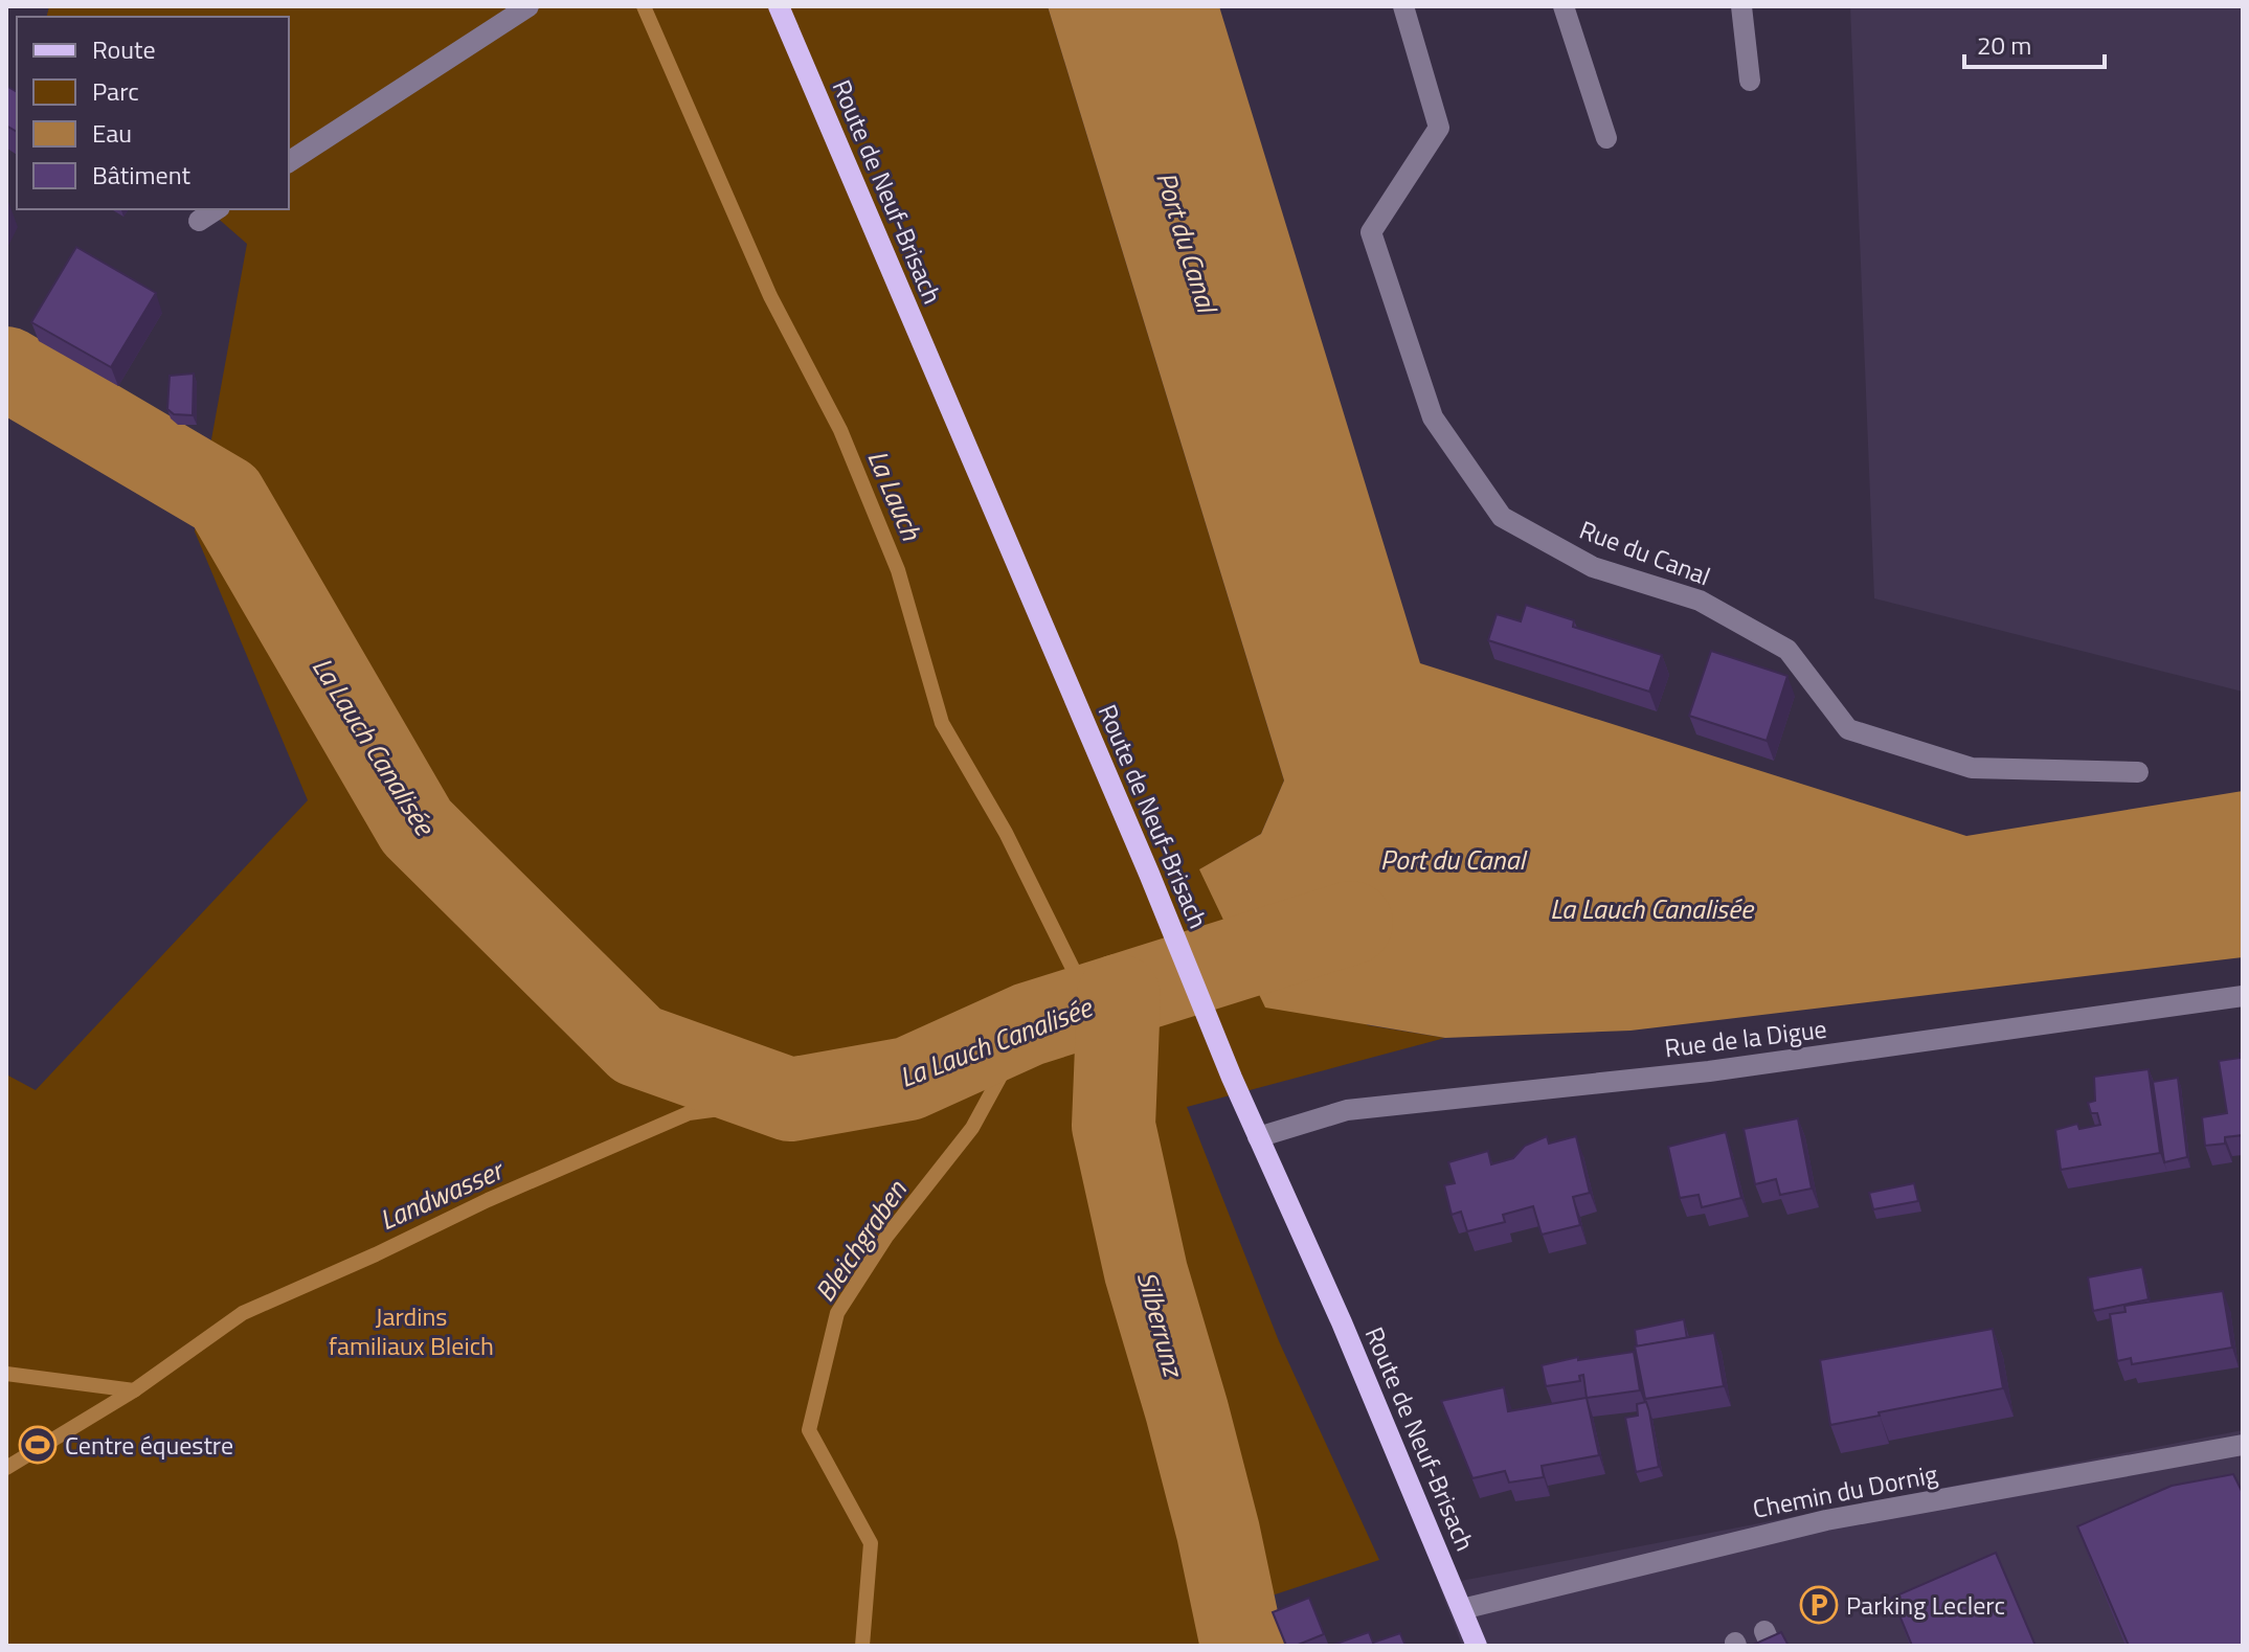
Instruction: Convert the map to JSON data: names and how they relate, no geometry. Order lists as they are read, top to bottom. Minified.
{"streets":{"main road":["Route de Neuf-Brisach"],"street":["Rue du Canal","Rue de la Digue","Chemin du Dornig"]},"crossings":[["Route de Neuf-Brisach","Rue de la Digue"],["Route de Neuf-Brisach","Chemin du Dornig"]],"water":["Port du Canal","La Lauch","La Lauch Canalisée","Landwasser","Bleichgraben","Silberrunz"],"parks":["Jardins familiaux Bleich"],"places":{"sports":["Centre équestre"],"parking":["Parking Leclerc"]},"legend":["Route","Parc","Eau","Bâtiment"],"scale_bar":"20 m"}
